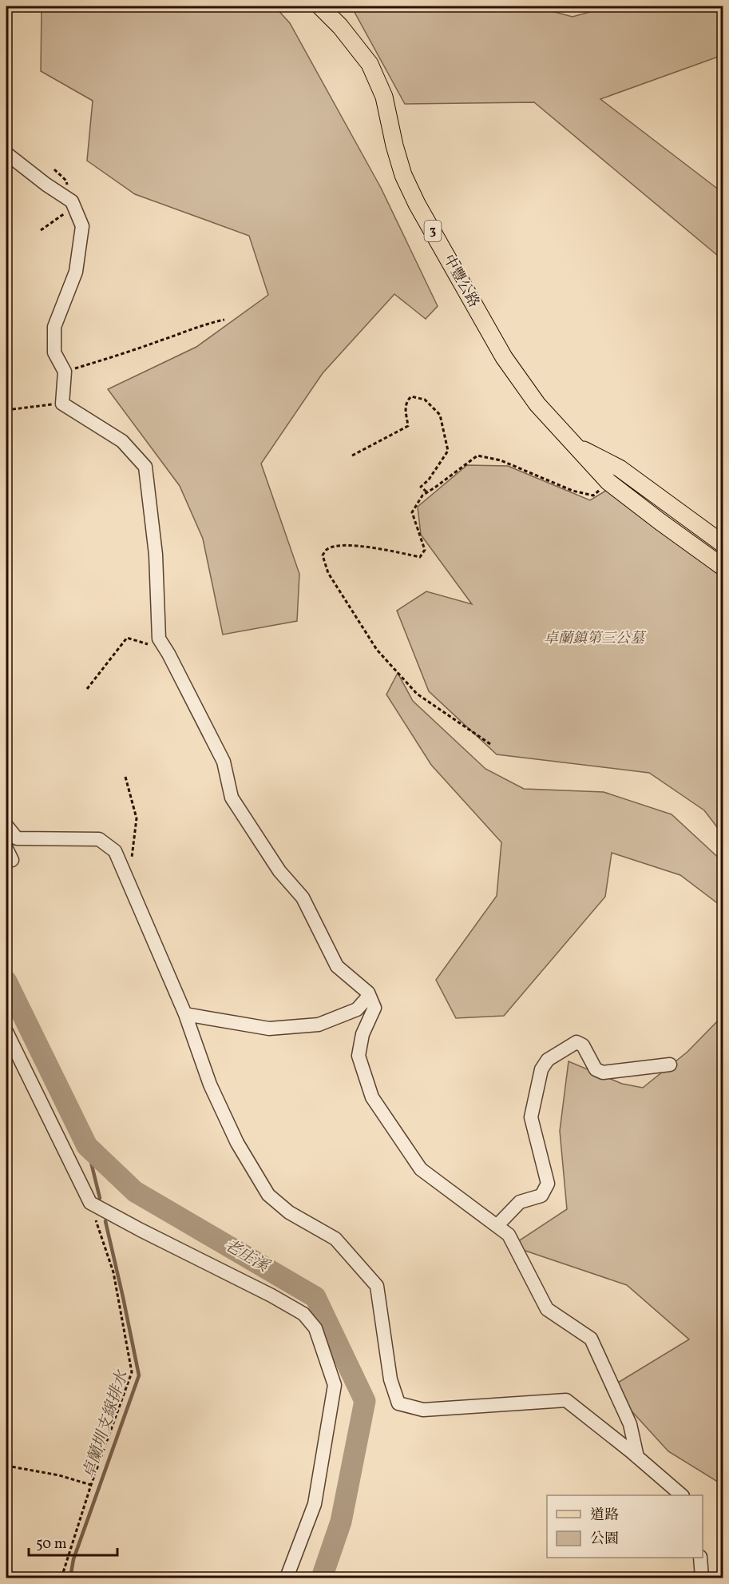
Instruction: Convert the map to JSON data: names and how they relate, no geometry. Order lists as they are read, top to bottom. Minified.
{"streets":{"main road":["3","中豐公路"]},"water":["老庄溪","卓蘭圳支線排水"],"parks":["卓蘭鎮第三公墓"],"legend":["道路","公園"],"scale_bar":"50 m"}
